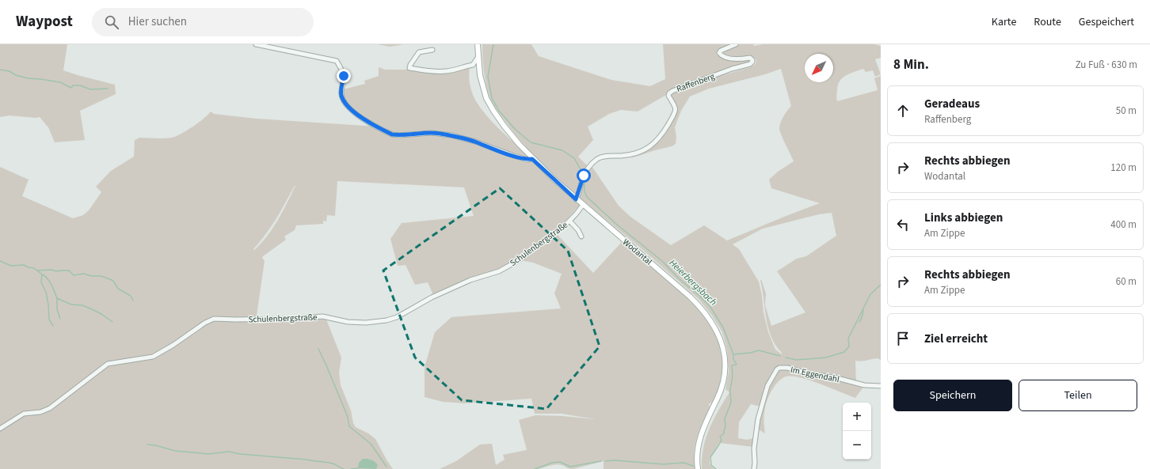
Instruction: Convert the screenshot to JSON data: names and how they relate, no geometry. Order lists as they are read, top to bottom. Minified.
{"streets":{"main road":["Wodantal"],"street":["Raffenberg","Schulenbergstraße","Im Eggendahl"]},"crossings":[["Raffenberg","Wodantal"],["Schulenbergstraße","Wodantal"]],"water":["Heierbergsbach"],"north":"bottom left","page":{"header":"Waypost","search":"Hier suchen","nav":["Karte","Route","Gespeichert"],"heading":["8 Min.","Zu Fuß · 630 m"],"list":[["Geradeaus","Raffenberg","50 m"],["Rechts abbiegen","Wodantal","120 m"],["Links abbiegen","Am Zippe","400 m"],["Rechts abbiegen","Am Zippe","60 m"],"Ziel erreicht"],"buttons":["Speichern","Teilen"],"map_buttons":["+","−"]}}
